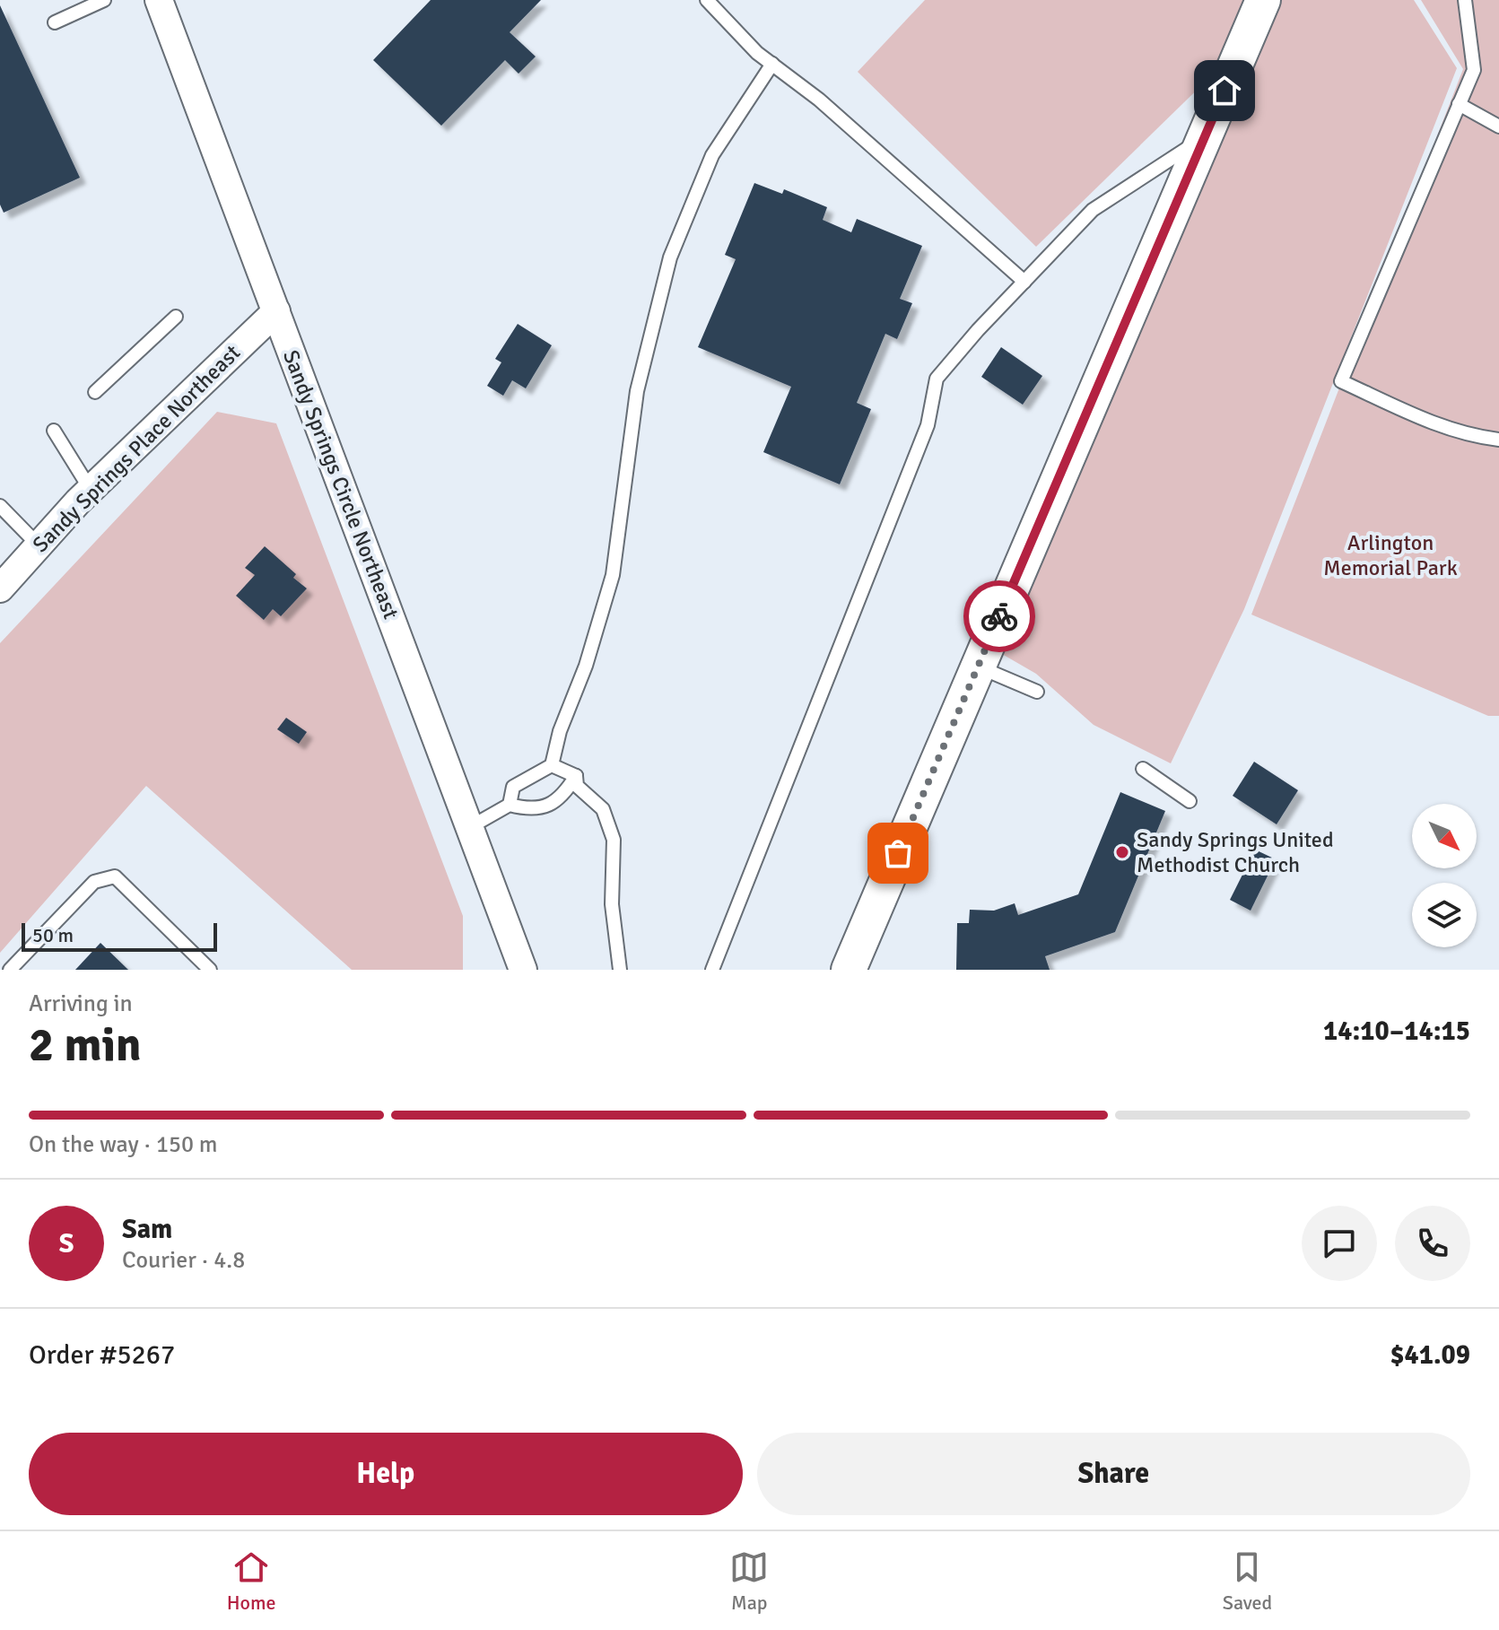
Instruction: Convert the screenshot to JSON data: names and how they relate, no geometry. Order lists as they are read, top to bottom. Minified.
{"streets":{"street":["Sandy Springs Place Northeast","Sandy Springs Circle Northeast"]},"crossings":[["Sandy Springs Place Northeast","Sandy Springs Circle Northeast"]],"parks":["Arlington Memorial Park"],"places":["Sandy Springs United Methodist Church"],"scale_bar":"50 m","north":"bottom right","page":{"scale":"50 m","heading":["2 min","Arriving in","14:10–14:15"],"panel":["Sam","Courier · 4.8","Order #5267","$41.09"],"bar":"On the way · 150 m","round":"S","buttons":["Help","Share"],"tabs":["Home","Map","Saved"]}}
